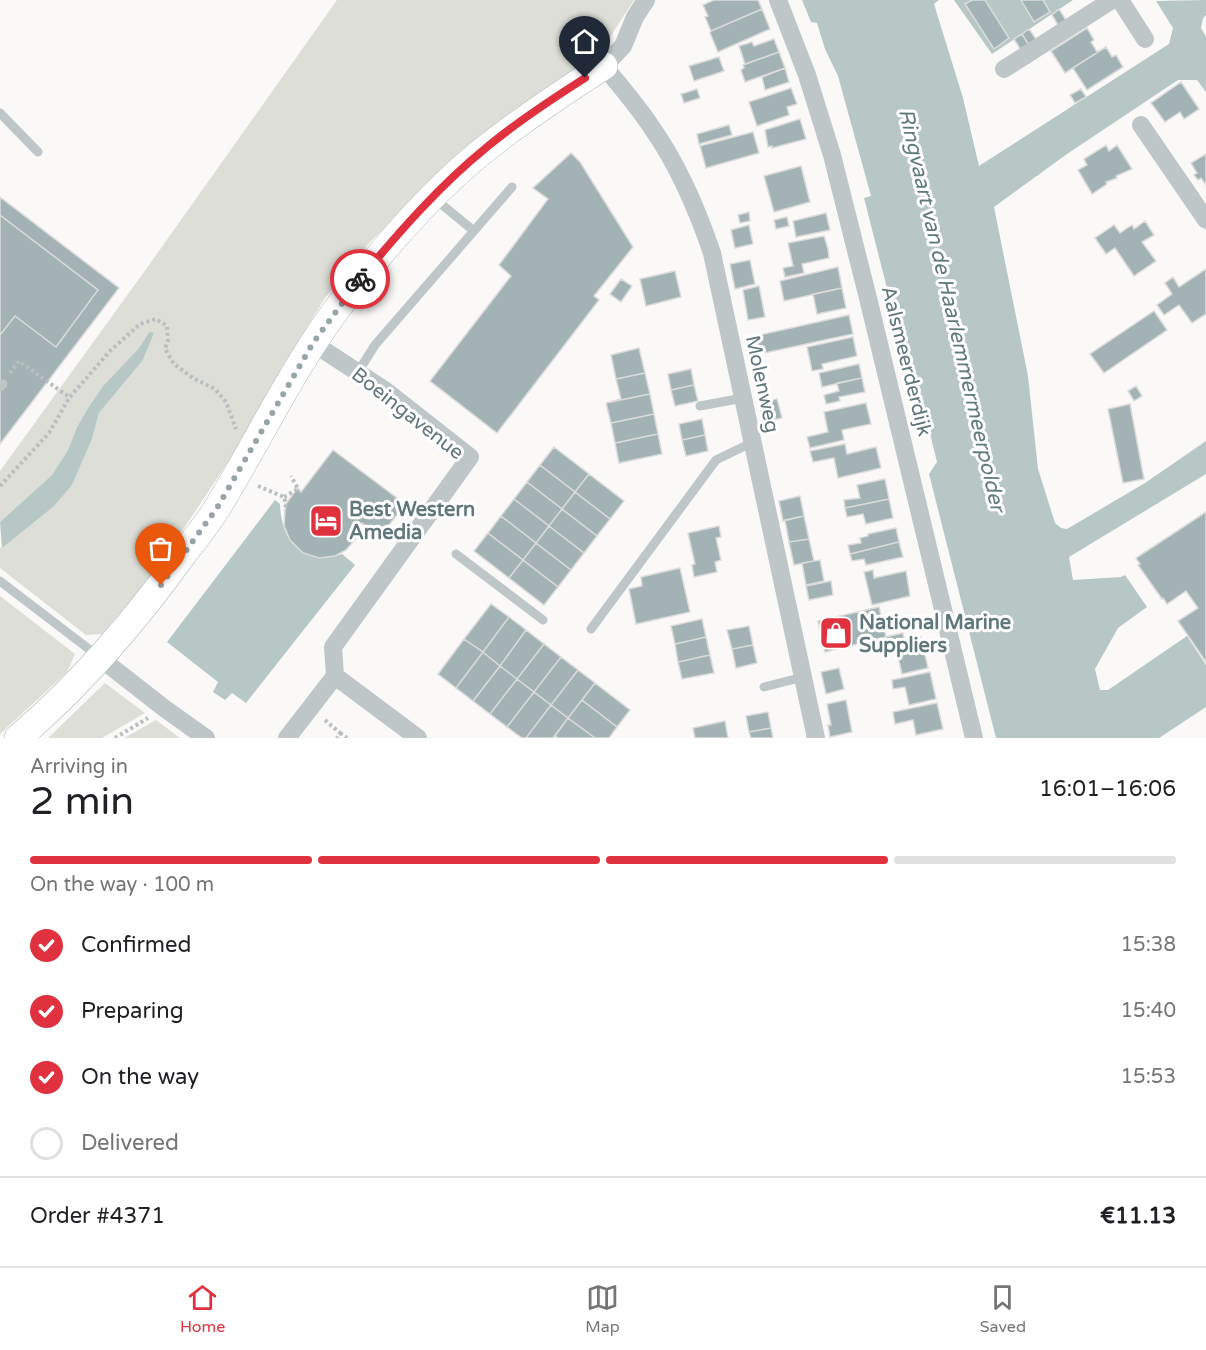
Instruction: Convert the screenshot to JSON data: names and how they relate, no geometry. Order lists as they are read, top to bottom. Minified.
{"streets":{"street":["Aalsmeerderdijk","Molenweg","Boeingavenue"]},"water":["Ringvaart van de Haarlemmermeerpolder"],"places":{"hotel":["Best Western Amedia"],"shop":["National Marine Suppliers"]},"page":{"heading":["2 min","Arriving in","16:01–16:06"],"panel":["Order #4371","€11.13"],"bar":"On the way · 100 m","list":[["Confirmed","15:38"],["Preparing","15:40"],["On the way","15:53"],"Delivered"],"tabs":["Home","Map","Saved"]}}
